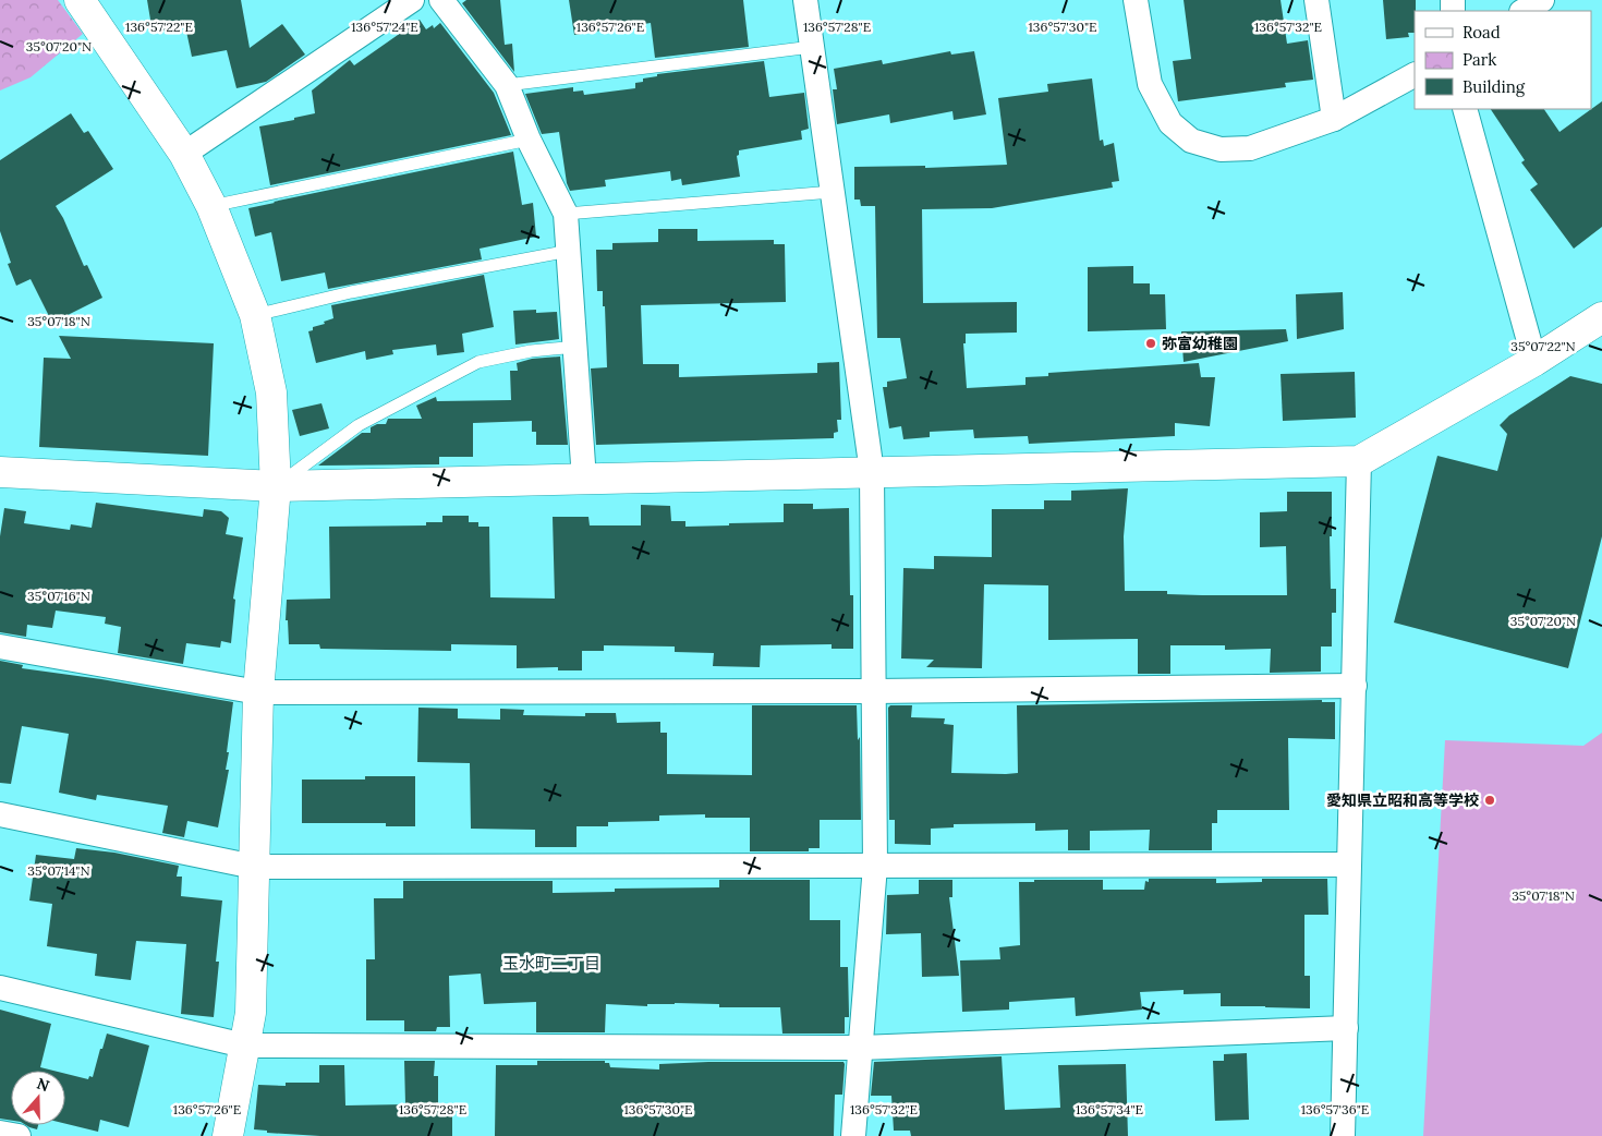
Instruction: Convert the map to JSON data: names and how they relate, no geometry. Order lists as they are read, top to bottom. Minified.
{"districts":["玉水町二丁目"],"places":["弥富幼稚園","愛知県立昭和高等学校"],"legend":["Road","Park","Building"],"north":"top","coordinates":["136°57'26\"E","136°57'28\"E","136°57'30\"E","136°57'32\"E","136°57'22\"E","136°57'24\"E","35°07'20\"N","35°07'18\"N","35°07'22\"N","35°07'16\"N","35°07'14\"N","136°57'34\"E","136°57'36\"E"]}
